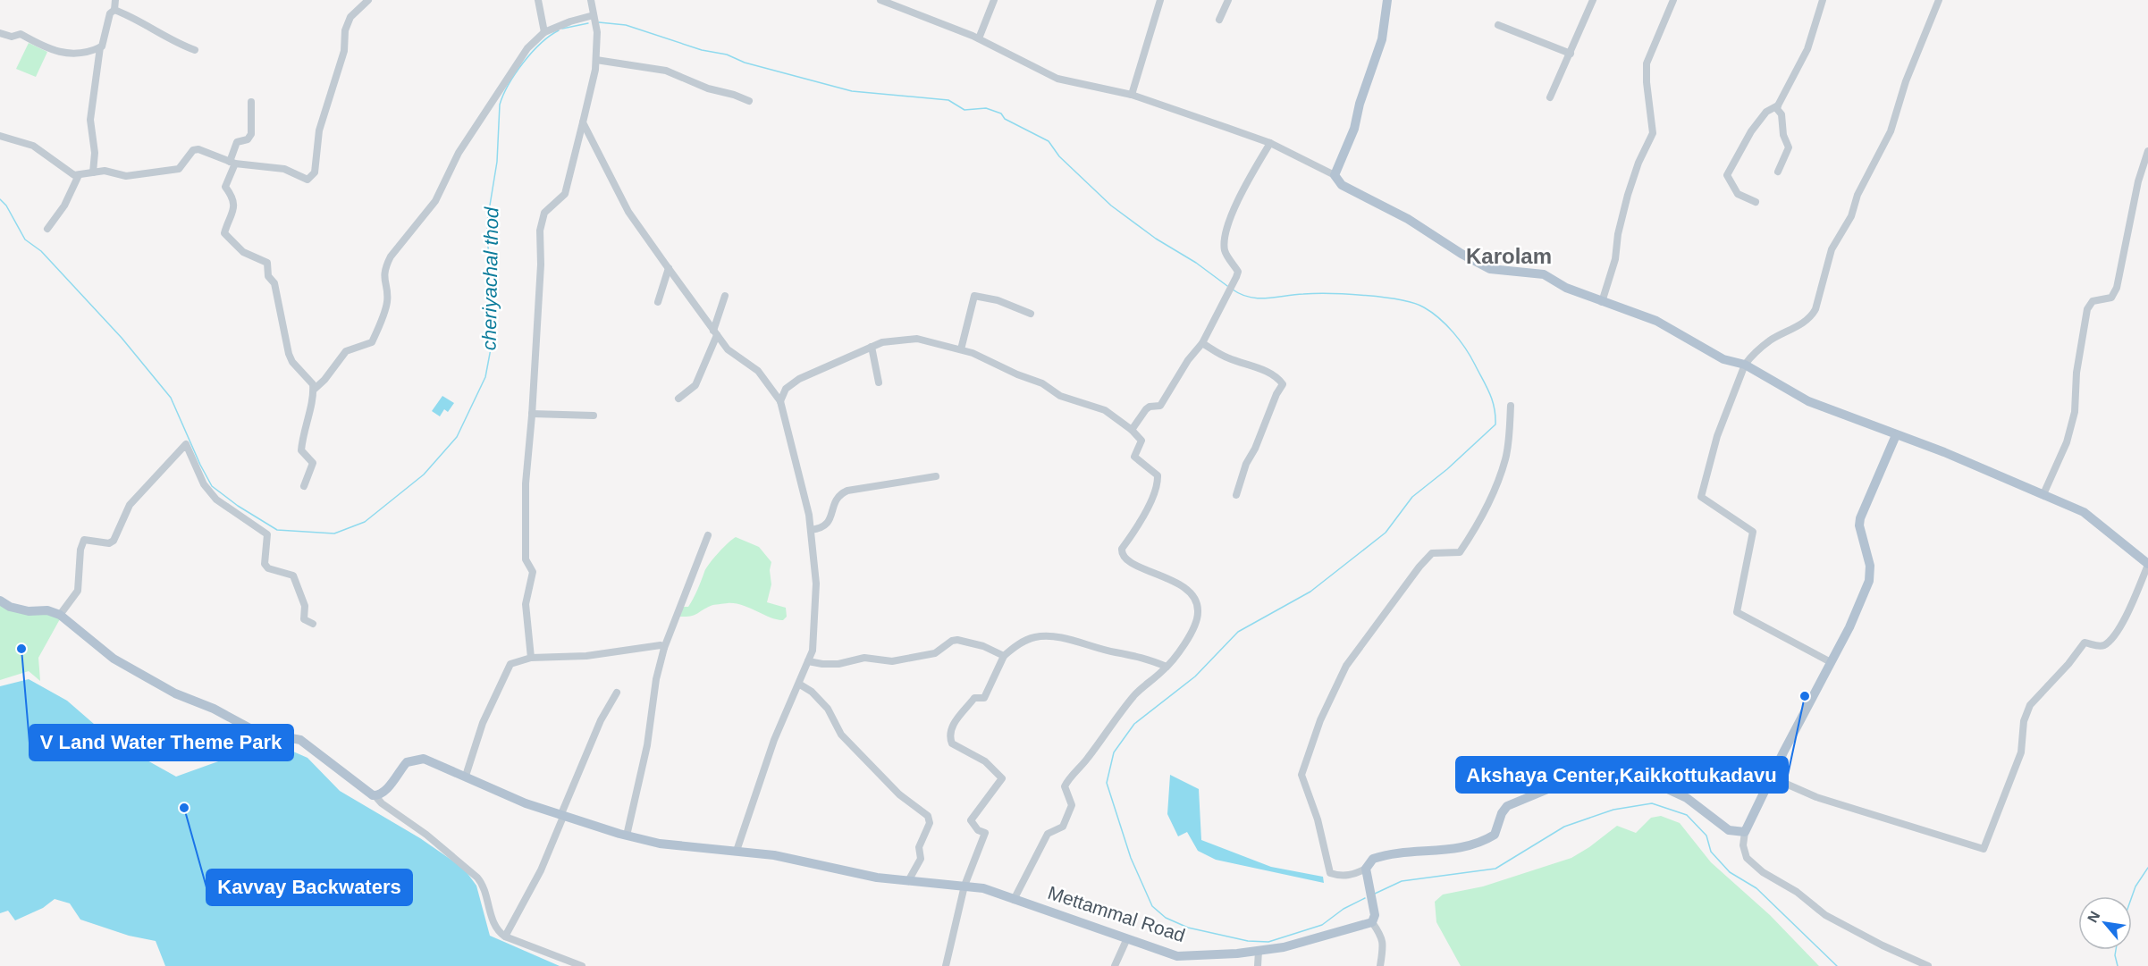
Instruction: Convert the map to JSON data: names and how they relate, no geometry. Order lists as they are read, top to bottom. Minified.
{"streets":{"main road":["Mettammal Road"]},"districts":["Karolam"],"water":["cheriyachal thod"],"places":["V Land Water Theme Park","Akshaya Center,Kaikkottukadavu","Kavvay Backwaters"],"north":"top left"}
